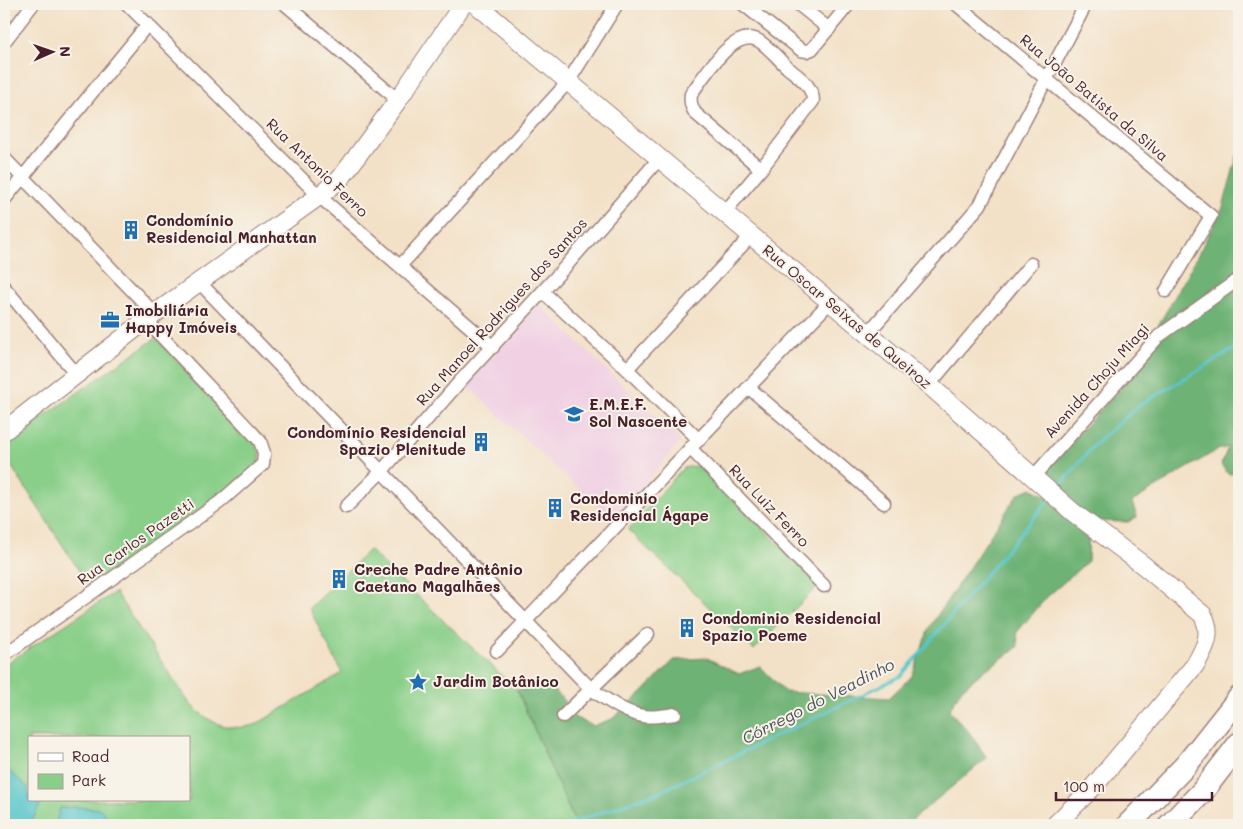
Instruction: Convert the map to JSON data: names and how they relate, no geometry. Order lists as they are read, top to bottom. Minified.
{"streets":{"street":["Rua João Batista da Silva","Rua Antonio Ferro","Rua Manoel Rodrigues dos Santos","Rua Oscar Seixas de Queiroz","Avenida Choju Miagi","Rua Luiz Ferro","Rua Carlos Pazetti"]},"crossings":[["Rua Antonio Ferro","Rua Manoel Rodrigues dos Santos"],["Rua Manoel Rodrigues dos Santos","Rua Oscar Seixas de Queiroz"],["Rua Manoel Rodrigues dos Santos","Rua Luiz Ferro"],["Rua Oscar Seixas de Queiroz","Avenida Choju Miagi"]],"water":["Córrego do Veadinho"],"places":{"building":["Condomínio Residencial Manhattan","Condomínio Residencial Spazio Plenitude","Condominio Residencial Ágape","Creche Padre Antônio Caetano Magalhães","Condominio Residencial Spazio Poeme"],"office":["Imobiliária Happy Imóveis"],"school or university":["E.M.E.F. Sol Nascente"],"place":["Jardim Botânico"]},"legend":["Road","Park"],"scale_bar":"100 m","north":"right"}
